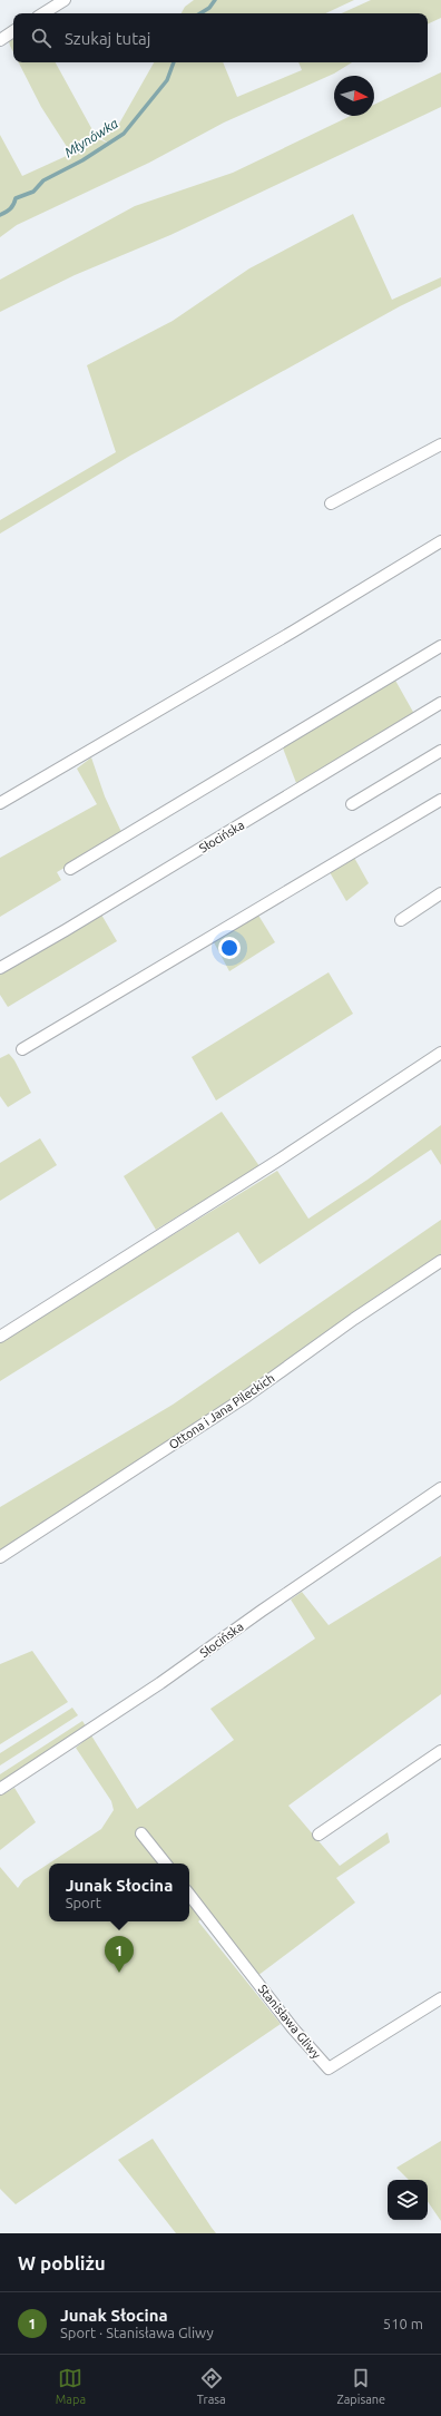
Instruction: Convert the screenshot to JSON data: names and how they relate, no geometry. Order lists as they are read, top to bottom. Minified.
{"streets":{"street":["Słocińska","Ottona i Jana Pileckich","Stanisława Gliwy"]},"water":["Młynówka"],"north":"right","page":{"search":"Szukaj tutaj","popup":["Junak Słocina","Sport"],"pins":"1","heading":"W pobliżu","list":[{"mark":"1","name":"Junak Słocina","note":"Sport · Stanisława Gliwy","value":"510 m"}],"nav":["Mapa","Trasa","Zapisane"]}}
